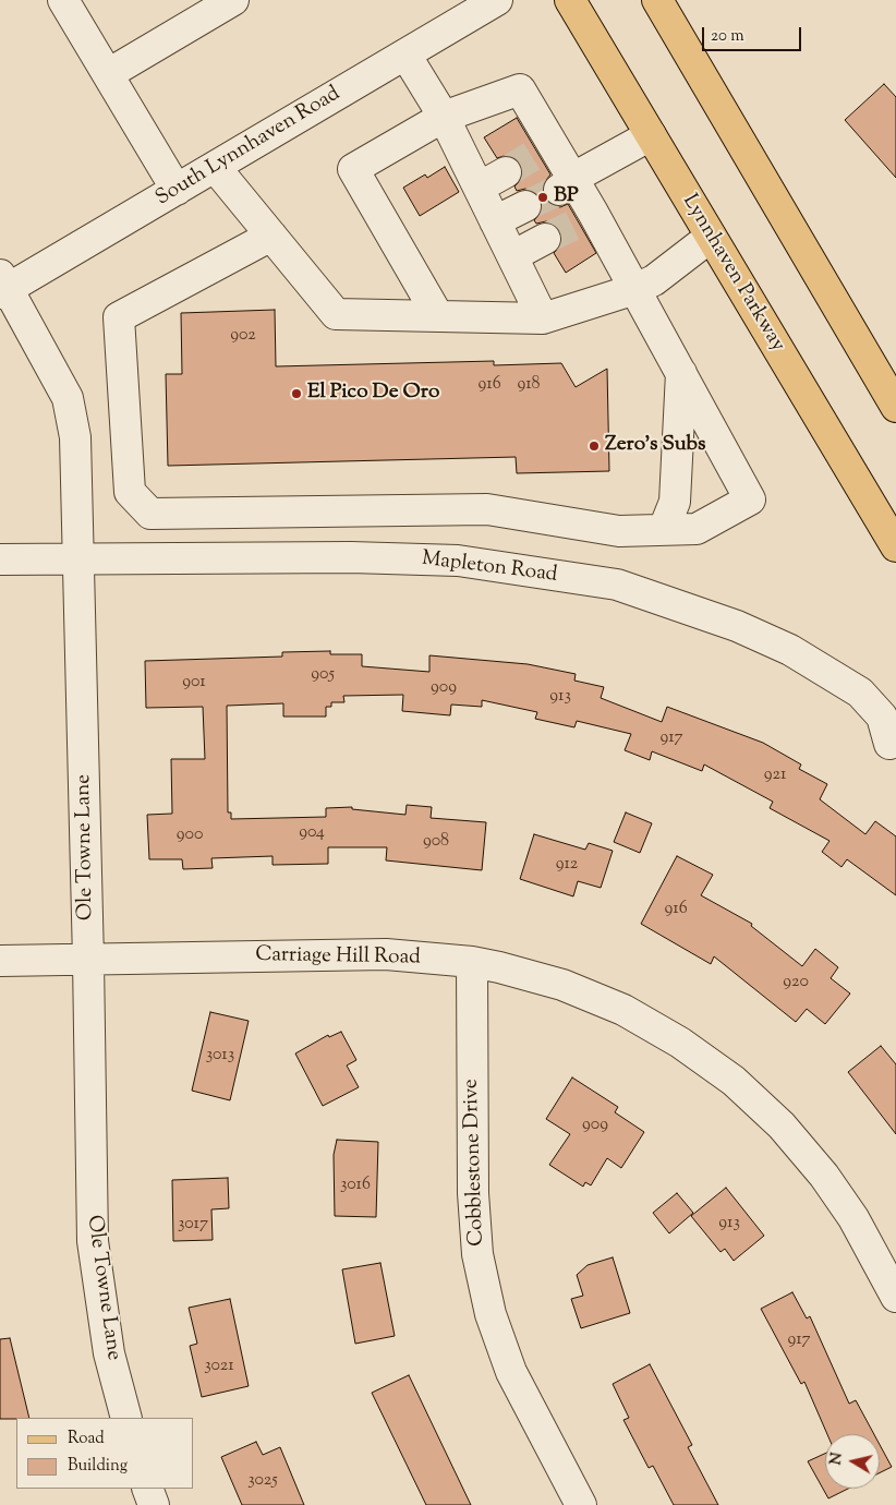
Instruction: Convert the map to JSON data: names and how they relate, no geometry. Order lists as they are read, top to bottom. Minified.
{"streets":{"main road":["Lynnhaven Parkway"],"street":["South Lynnhaven Road","Mapleton Road","Ole Towne Lane","Carriage Hill Road","Cobblestone Drive"]},"crossings":[["South Lynnhaven Road","Ole Towne Lane"],["Mapleton Road","Ole Towne Lane"],["Ole Towne Lane","Carriage Hill Road"],["Carriage Hill Road","Cobblestone Drive"]],"places":["BP","El Pico De Oro","Zero's Subs"],"house_numbers":["902","916","918","905","901","909","913","917","921","904","900","908","912","916","920","3013","909","3016","913","3017","917","3021","3025"],"legend":["Road","Building"],"scale_bar":"20 m","north":"left"}
